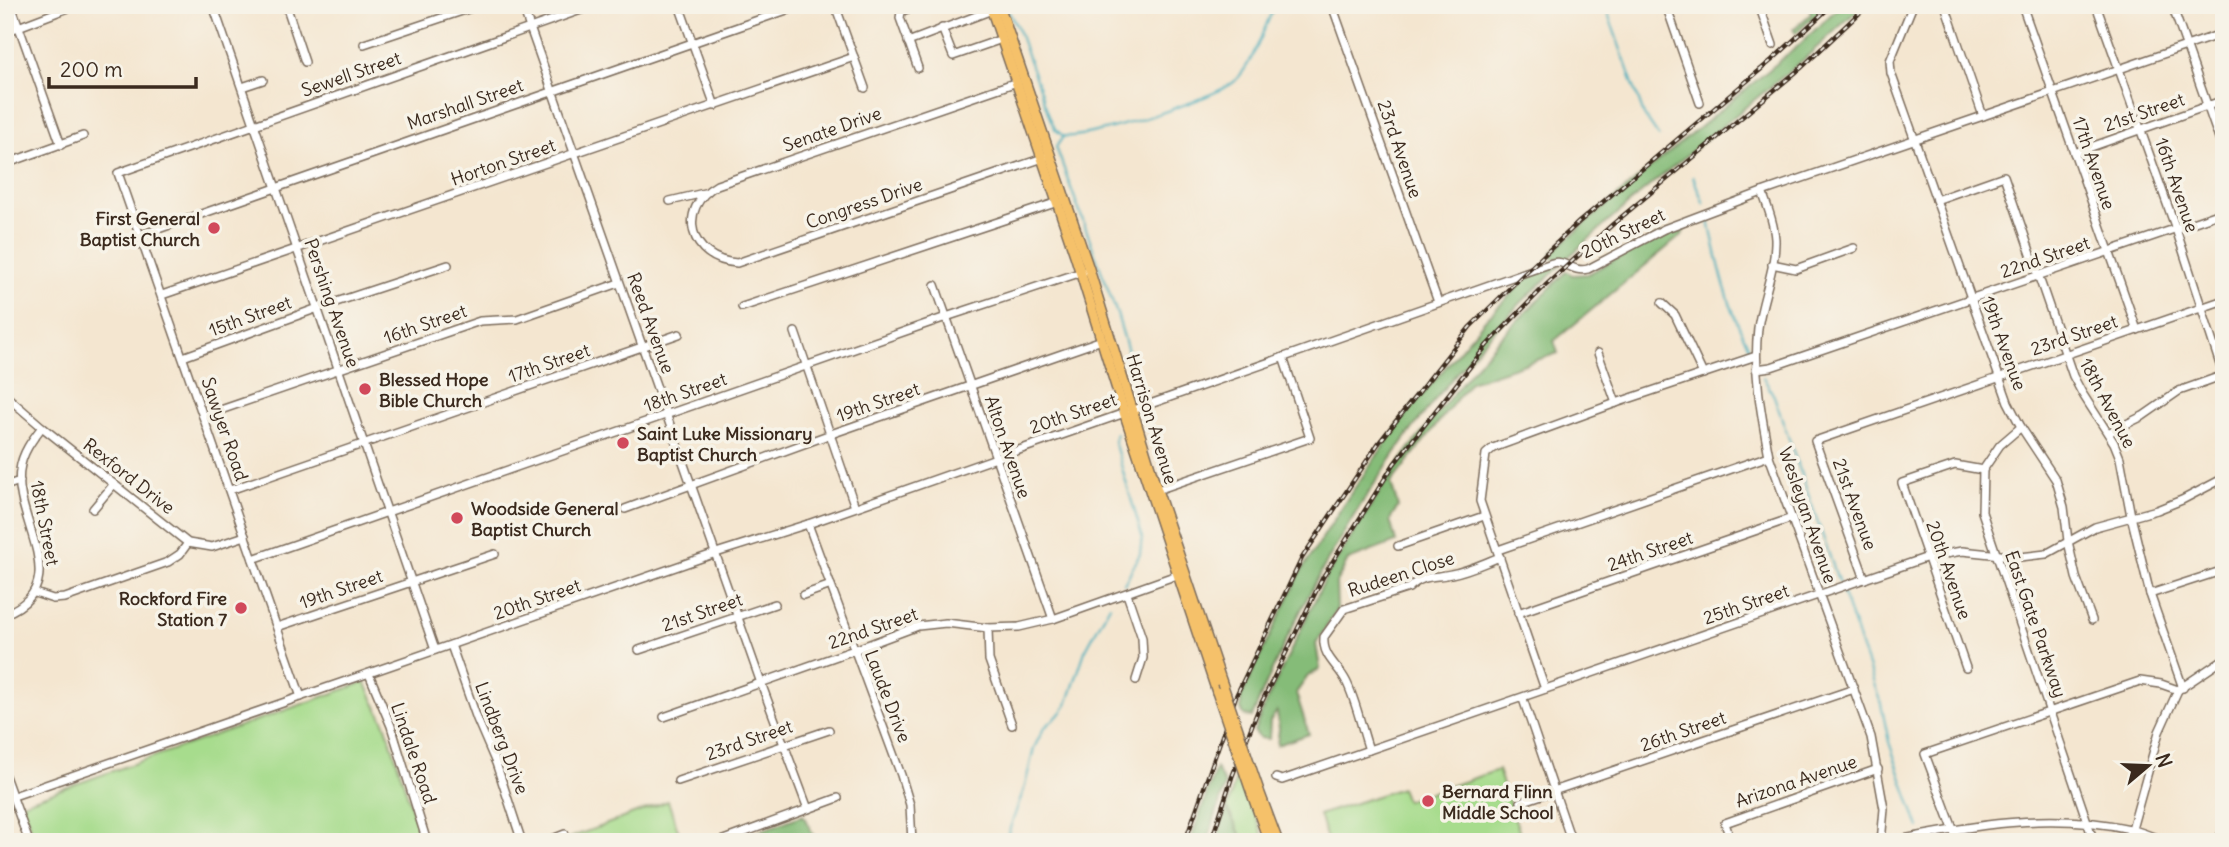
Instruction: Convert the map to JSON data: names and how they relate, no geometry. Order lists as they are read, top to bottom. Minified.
{"streets":{"main road":["Harrison Avenue"],"street":["Sewell Street","Marshall Street","21st Street","Senate Drive","23rd Avenue","Horton Street","17th Avenue","16th Avenue","Congress Drive","20th Street","22nd Street","Pershing Avenue","15th Street","Reed Avenue","16th Street","23rd Street","19th Avenue","17th Street","18th Street","19th Street","18th Avenue","Sawyer Road","Alton Avenue","Rexford Drive","21st Avenue","Wesleyan Avenue","24th Street","20th Avenue","Rudeen Close","25th Street","East Gate Parkway","Laude Drive","26th Street","Lindberg Drive","Lindale Road","Arizona Avenue"]},"crossings":[["Sewell Street","Pershing Avenue"],["Sewell Street","Reed Avenue"],["Sewell Street","Sawyer Road"],["Marshall Street","Pershing Avenue"],["Marshall Street","Reed Avenue"],["Marshall Street","Sawyer Road"],["21st Street","17th Avenue"],["21st Street","16th Avenue"],["21st Street","Reed Avenue"],["Senate Drive","Congress Drive"],["Senate Drive","Harrison Avenue"],["23rd Avenue","20th Street"],["Horton Street","Pershing Avenue"],["Horton Street","Reed Avenue"],["Horton Street","Sawyer Road"],["17th Avenue","20th Street"],["17th Avenue","22nd Street"],["17th Avenue","23rd Street"],["16th Avenue","20th Street"],["16th Avenue","22nd Street"],["16th Avenue","23rd Street"],["Congress Drive","Harrison Avenue"],["20th Street","Pershing Avenue"],["20th Street","Reed Avenue"],["20th Street","19th Avenue"],["20th Street","Harrison Avenue"],["20th Street","Sawyer Road"],["20th Street","Alton Avenue"],["20th Street","Wesleyan Avenue"],["20th Street","Laude Drive"],["20th Street","Lindberg Drive"],["20th Street","Lindale Road"],["22nd Street","Reed Avenue"],["22nd Street","19th Avenue"],["22nd Street","18th Avenue"],["22nd Street","Harrison Avenue"],["22nd Street","Alton Avenue"],["22nd Street","Wesleyan Avenue"],["22nd Street","Laude Drive"],["Pershing Avenue","15th Street"],["Pershing Avenue","16th Street"],["Pershing Avenue","17th Street"],["Pershing Avenue","18th Street"],["Pershing Avenue","19th Street"],["15th Street","Sawyer Road"],["Reed Avenue","16th Street"],["Reed Avenue","23rd Street"],["Reed Avenue","17th Street"],["Reed Avenue","18th Street"],["Reed Avenue","19th Street"],["16th Street","Sawyer Road"],["23rd Street","19th Avenue"],["23rd Street","18th Avenue"],["23rd Street","21st Avenue"],["19th Avenue","18th Avenue"],["19th Avenue","25th Street"],["17th Street","Sawyer Road"],["18th Street","Harrison Avenue"],["18th Street","Sawyer Road"],["18th Street","Alton Avenue"],["18th Street","Rexford Drive"],["19th Street","Harrison Avenue"],["19th Street","Sawyer Road"],["19th Street","Alton Avenue"],["18th Avenue","25th Street"],["21st Avenue","25th Street"],["Wesleyan Avenue","24th Street"],["Wesleyan Avenue","25th Street"],["Wesleyan Avenue","26th Street"],["Wesleyan Avenue","Arizona Avenue"],["20th Avenue","25th Street"],["20th Avenue","East Gate Parkway"],["Rudeen Close","25th Street"],["25th Street","East Gate Parkway"]],"places":["First General Baptist Church","Blessed Hope Bible Church","Saint Luke Missionary Baptist Church","Woodside General Baptist Church","Rockford Fire Station 7","Bernard Flinn Middle School"],"scale_bar":"200 m","north":"right"}
